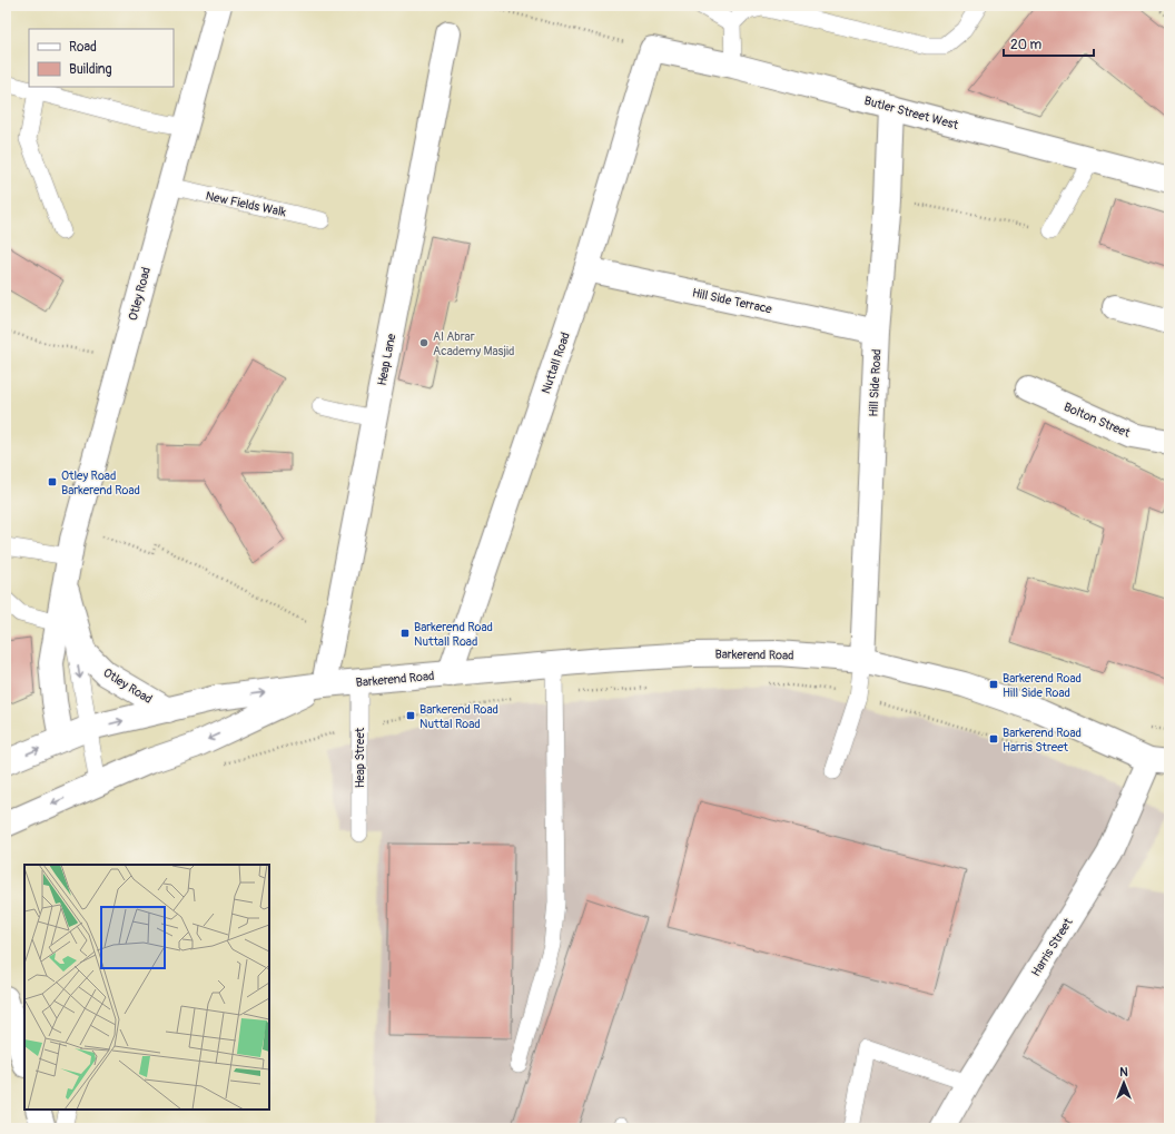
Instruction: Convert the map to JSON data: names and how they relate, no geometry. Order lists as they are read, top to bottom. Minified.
{"streets":{"street":["Butler Street West","Otley Road","Hill Side Terrace","Heap Lane","Nuttall Road","Hill Side Road","Bolton Street","Barkerend Road","Harris Street"],"lane":["New Fields Walk","Heap Street"]},"crossings":[["Butler Street West","Nuttall Road"],["Butler Street West","Hill Side Road"],["New Fields Walk","Otley Road"],["Otley Road","Barkerend Road"],["Hill Side Terrace","Nuttall Road"],["Hill Side Terrace","Hill Side Road"],["Heap Lane","Barkerend Road"],["Nuttall Road","Barkerend Road"],["Hill Side Road","Barkerend Road"],["Barkerend Road","Heap Street"],["Barkerend Road","Harris Street"]],"places":{"other":["Al Abrar Academy Masjid"],"transit":["Otley Road Barkerend Road","Barkerend Road Nuttall Road","Barkerend Road Hill Side Road","Barkerend Road Nuttal Road","Barkerend Road Harris Street"]},"legend":["Road","Building"],"scale_bar":"20 m","north":"top"}
